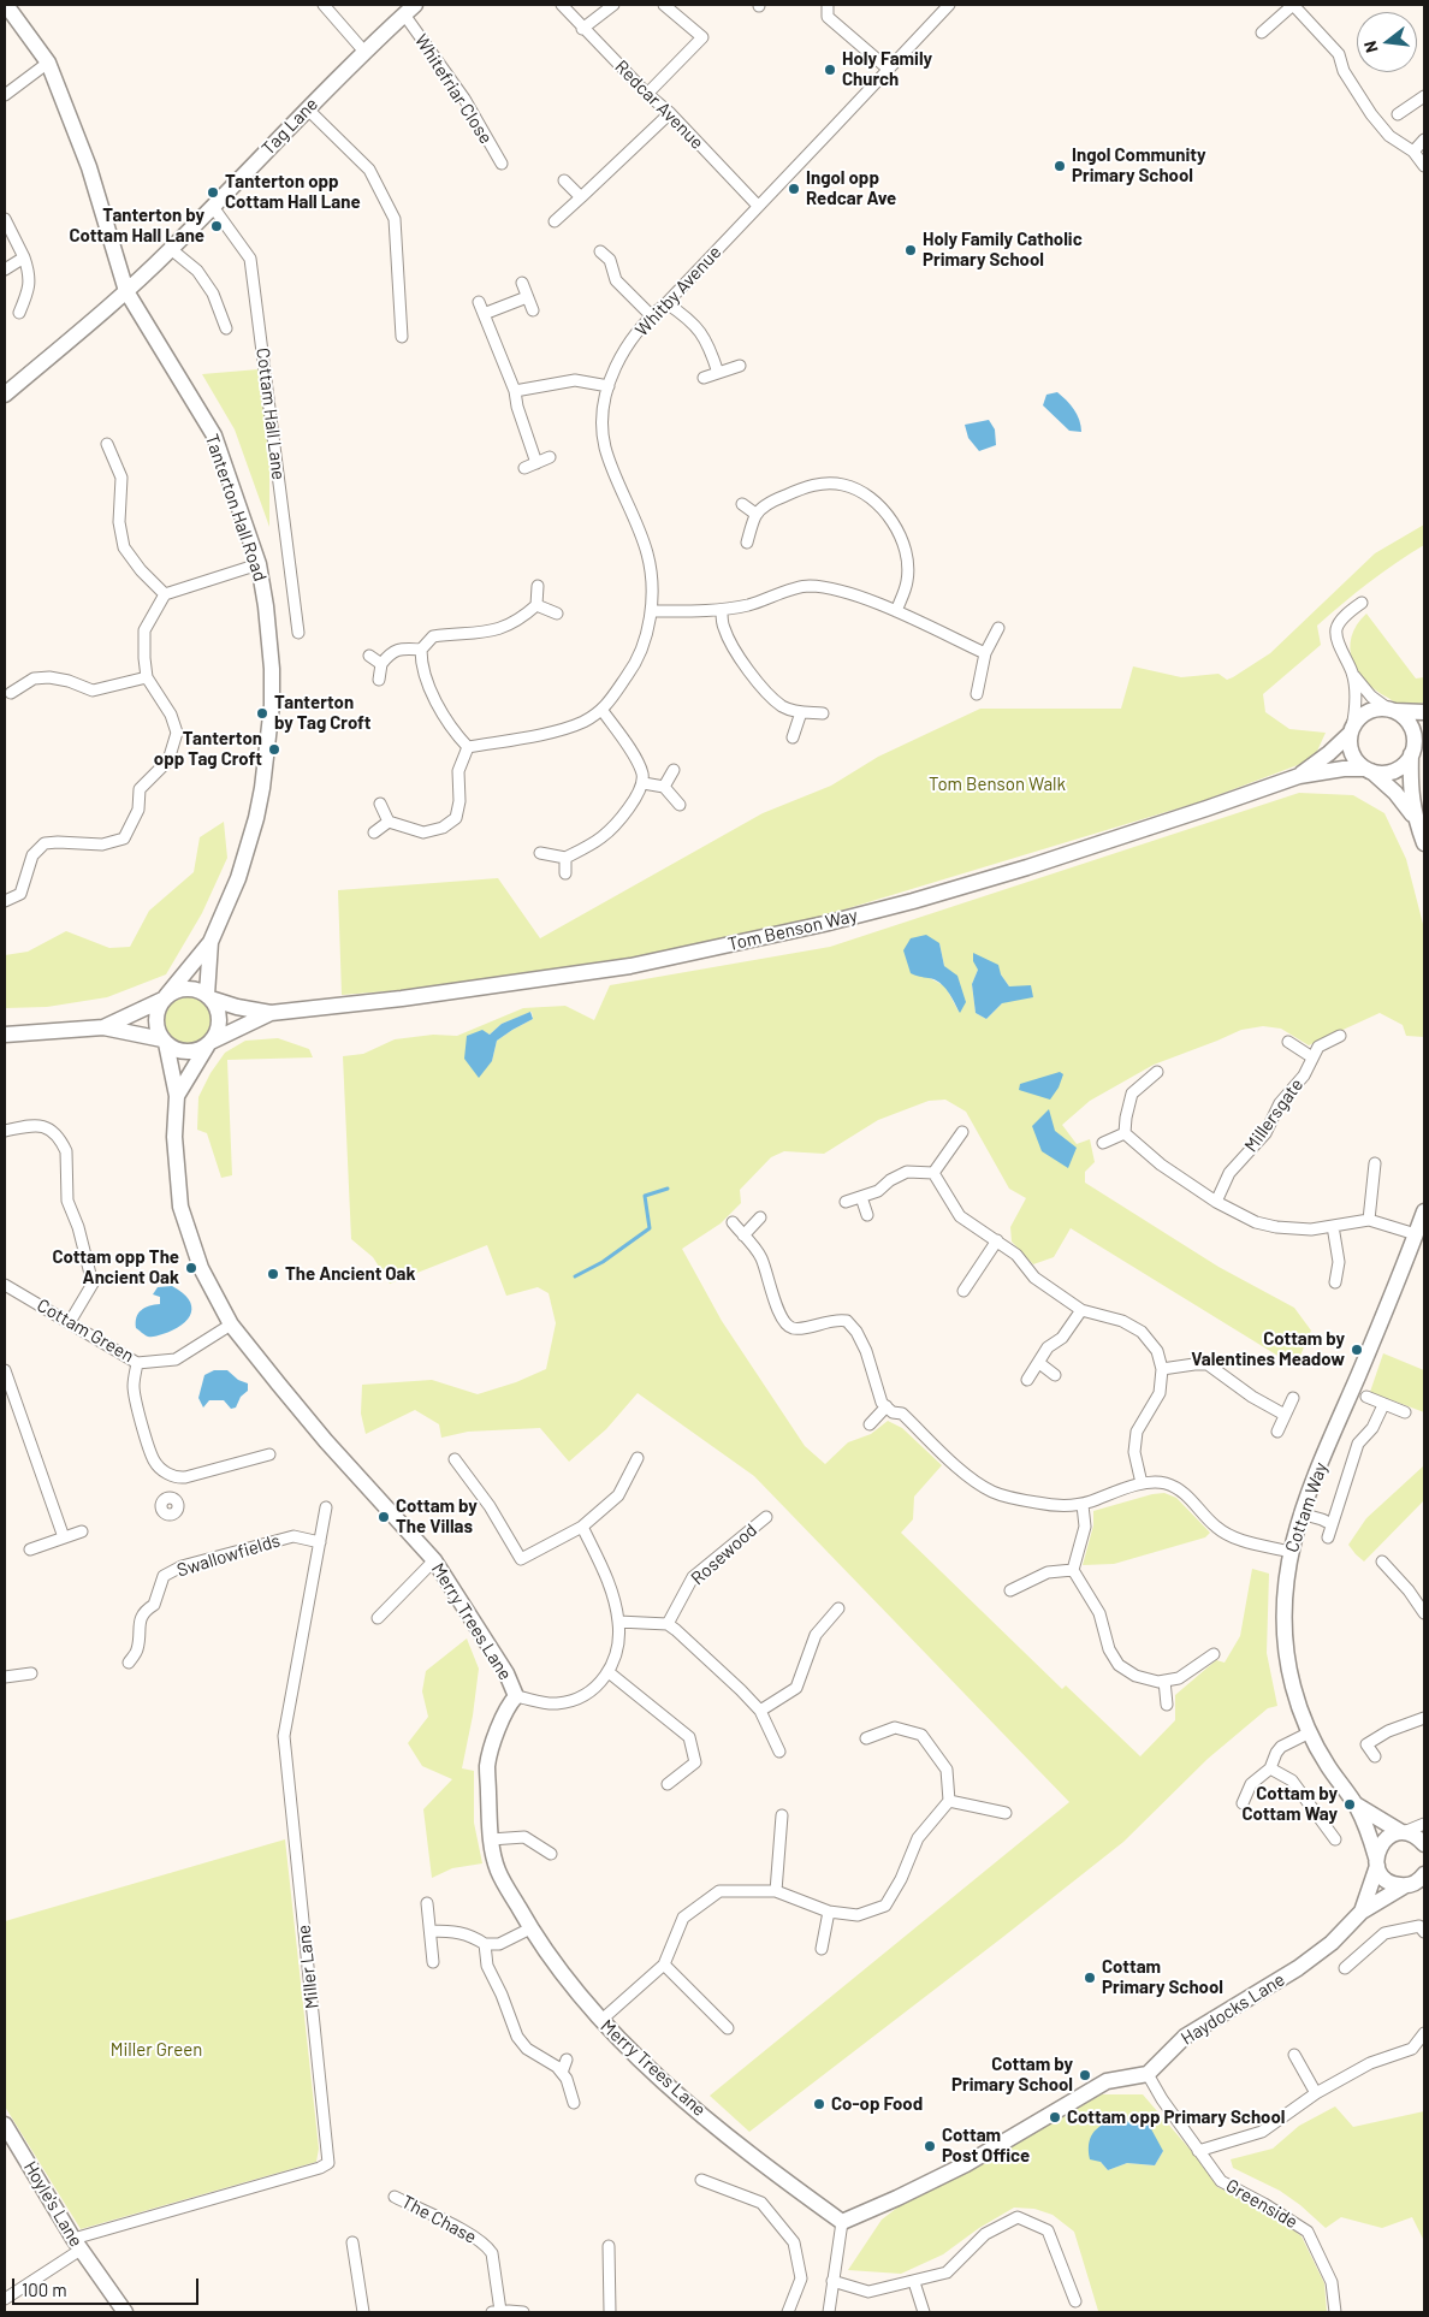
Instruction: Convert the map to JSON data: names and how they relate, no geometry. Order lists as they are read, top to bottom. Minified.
{"streets":{"main road":["Tag Lane","Tanterton Hall Road","Tom Benson Way","Cottam Way","Merry Trees Lane","Haydocks Lane","Hoyle's Lane"],"street":["Whitefriar Close","Redcar Avenue","Whitby Avenue","Cottam Hall Lane","Millersgate","Cottam Green","Rosewood","Swallowfields","Miller Lane","Greenside","The Chase"]},"crossings":[["Whitefriar Close","Tag Lane"],["Redcar Avenue","Whitby Avenue"],["Tag Lane","Cottam Hall Lane"],["Tag Lane","Tanterton Hall Road"],["Tanterton Hall Road","Tom Benson Way"],["Tanterton Hall Road","Merry Trees Lane"],["Tom Benson Way","Merry Trees Lane"],["Cottam Green","Merry Trees Lane"],["Cottam Way","Haydocks Lane"],["Swallowfields","Miller Lane"],["Miller Lane","Hoyle's Lane"],["Haydocks Lane","Greenside"]],"parks":["Tom Benson Walk","Miller Green"],"places":["Holy Family Church","Ingol Community Primary School","Ingol opp Redcar Ave","Tanterton opp Cottam Hall Lane","Tanterton by Cottam Hall Lane","Holy Family Catholic Primary School","Tanterton by Tag Croft","Tanterton opp Tag Croft","Cottam opp The Ancient Oak","The Ancient Oak","Cottam by Valentines Meadow","Cottam by The Villas","Cottam by Cottam Way","Cottam Primary School","Cottam by Primary School","Co-op Food","Cottam opp Primary School","Cottam Post Office"],"scale_bar":"100 m","north":"left"}
